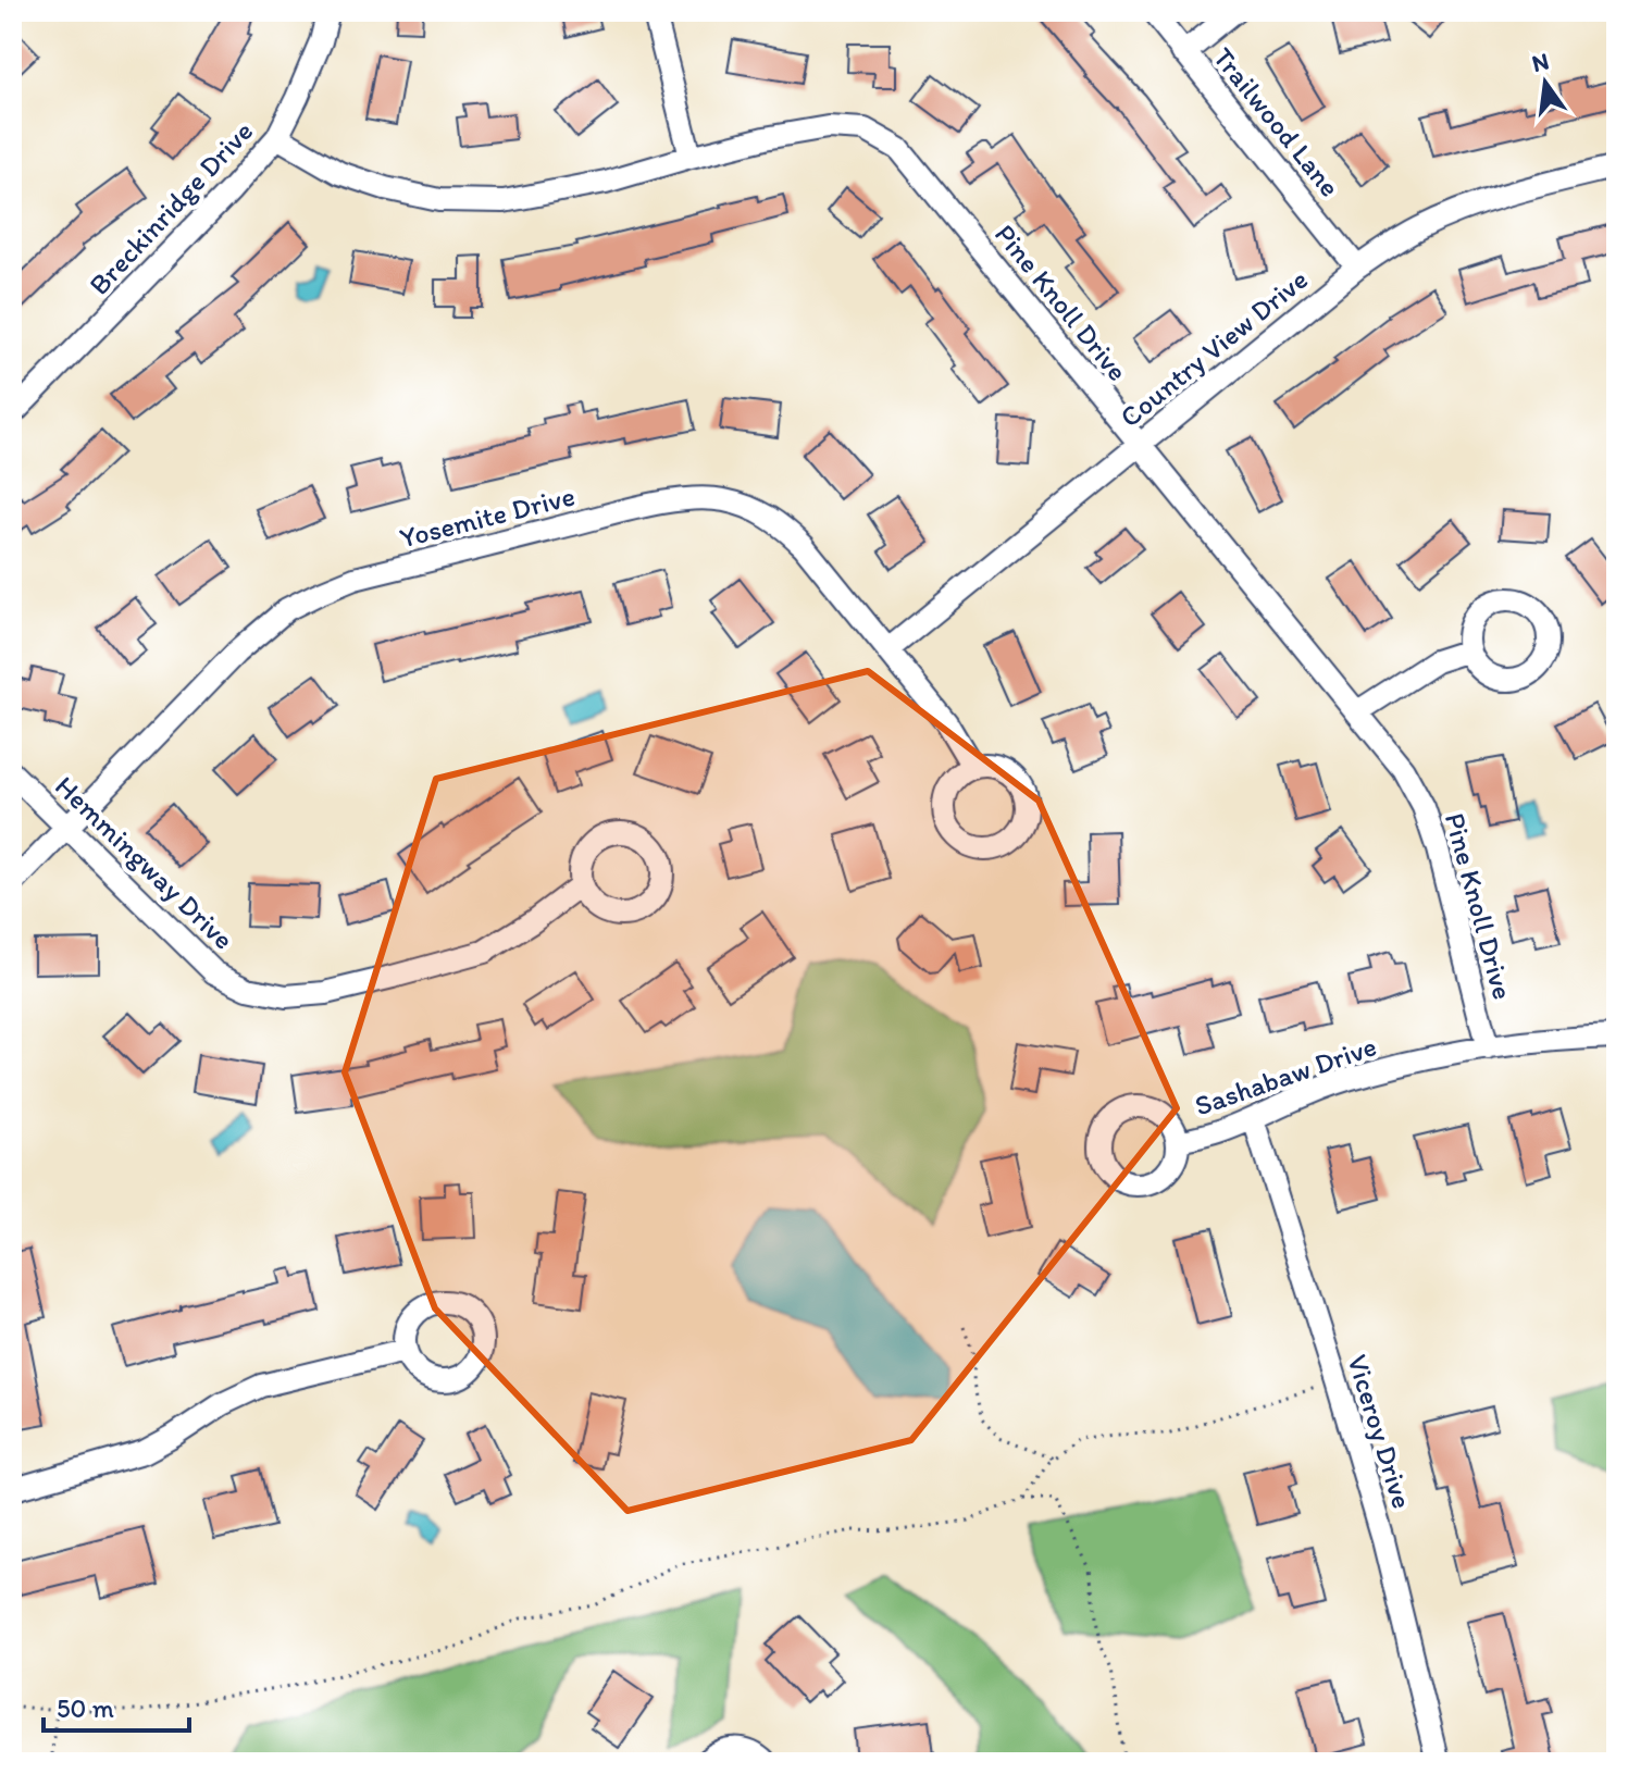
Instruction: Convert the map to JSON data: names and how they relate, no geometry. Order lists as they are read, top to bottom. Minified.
{"streets":{"street":["Trailwood Lane","Breckinridge Drive","Pine Knoll Drive","Country View Drive","Yosemite Drive","Hemmingway Drive","Sashabaw Drive","Viceroy Drive"]},"crossings":[["Trailwood Lane","Country View Drive"],["Breckinridge Drive","Pine Knoll Drive"],["Pine Knoll Drive","Country View Drive"],["Pine Knoll Drive","Sashabaw Drive"],["Country View Drive","Yosemite Drive"],["Yosemite Drive","Hemmingway Drive"],["Sashabaw Drive","Viceroy Drive"]],"scale_bar":"50 m","north":"top"}
